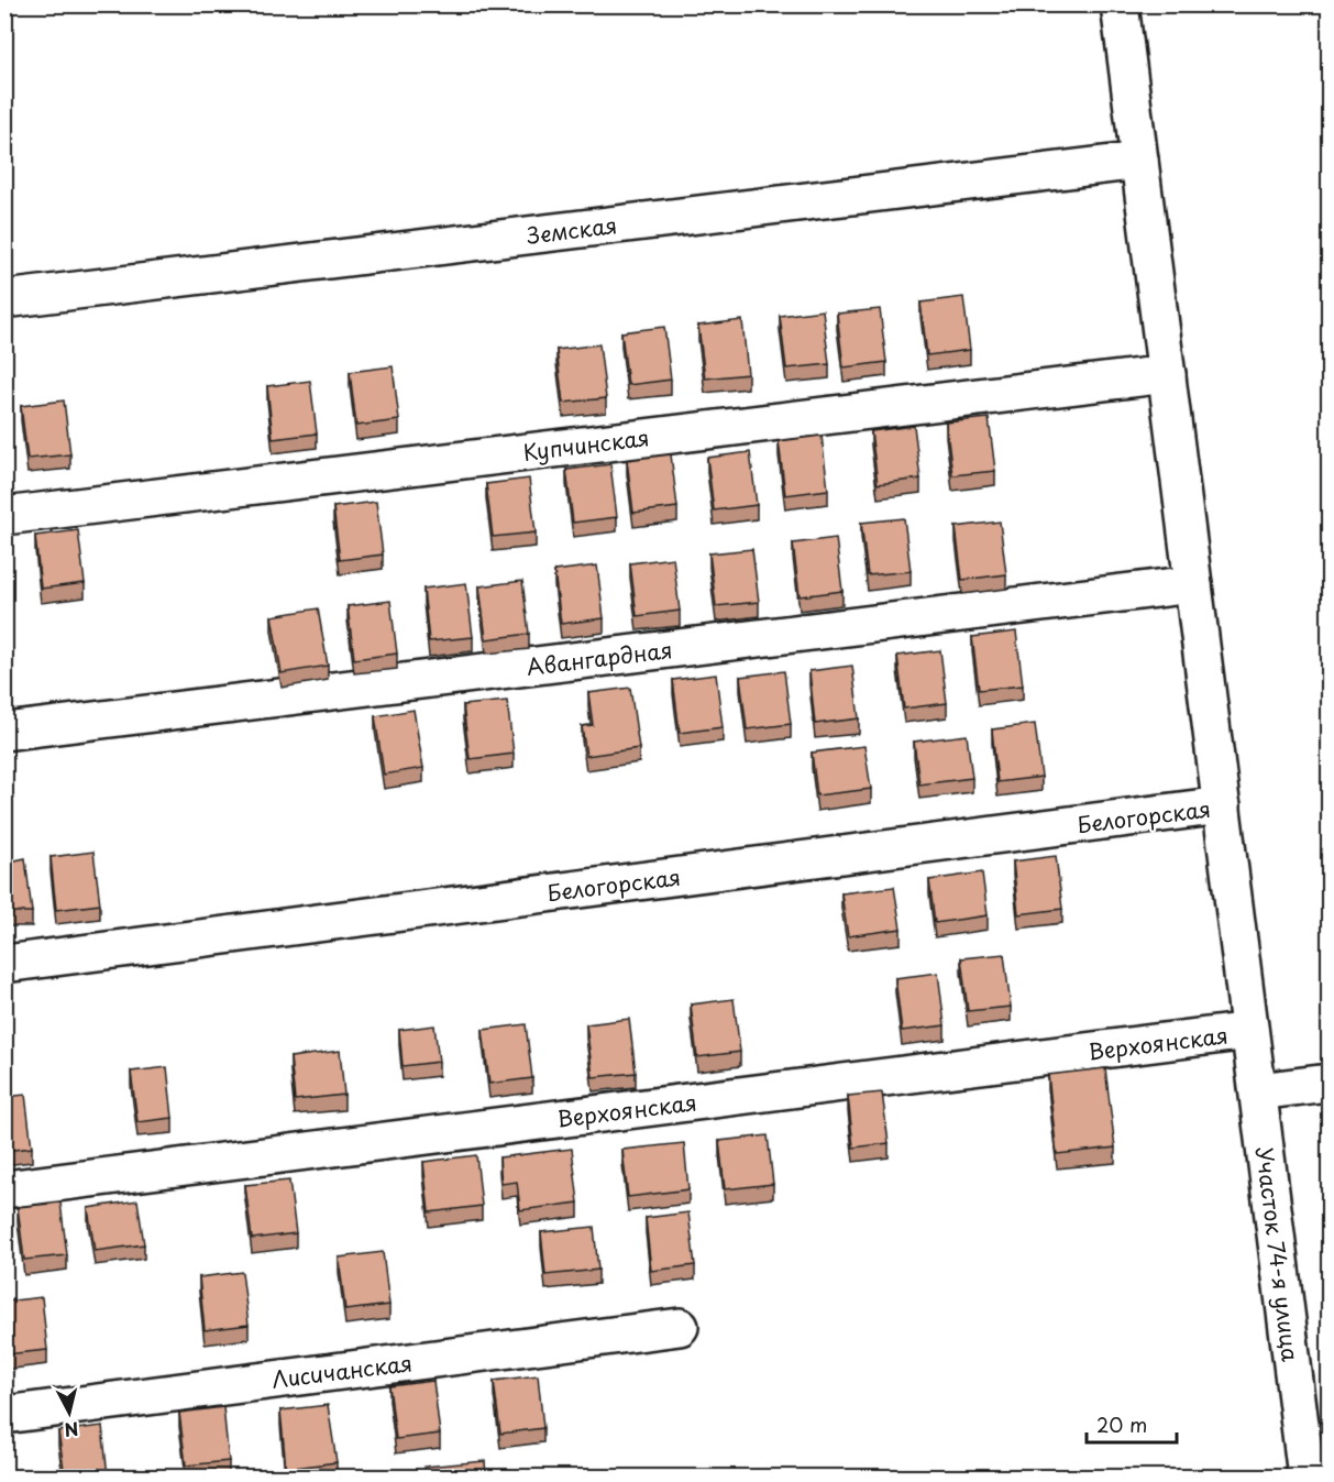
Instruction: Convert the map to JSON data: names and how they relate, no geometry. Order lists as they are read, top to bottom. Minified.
{"streets":{"street":["Земская","Купчинская","Авангардная","Белогорская","Верхоянская","Участок 74-я улица","Лисичанская"]},"crossings":[["Земская","Участок 74-я улица"],["Купчинская","Участок 74-я улица"],["Авангардная","Участок 74-я улица"],["Белогорская","Участок 74-я улица"],["Верхоянская","Участок 74-я улица"]],"scale_bar":"20 m","north":"bottom"}
